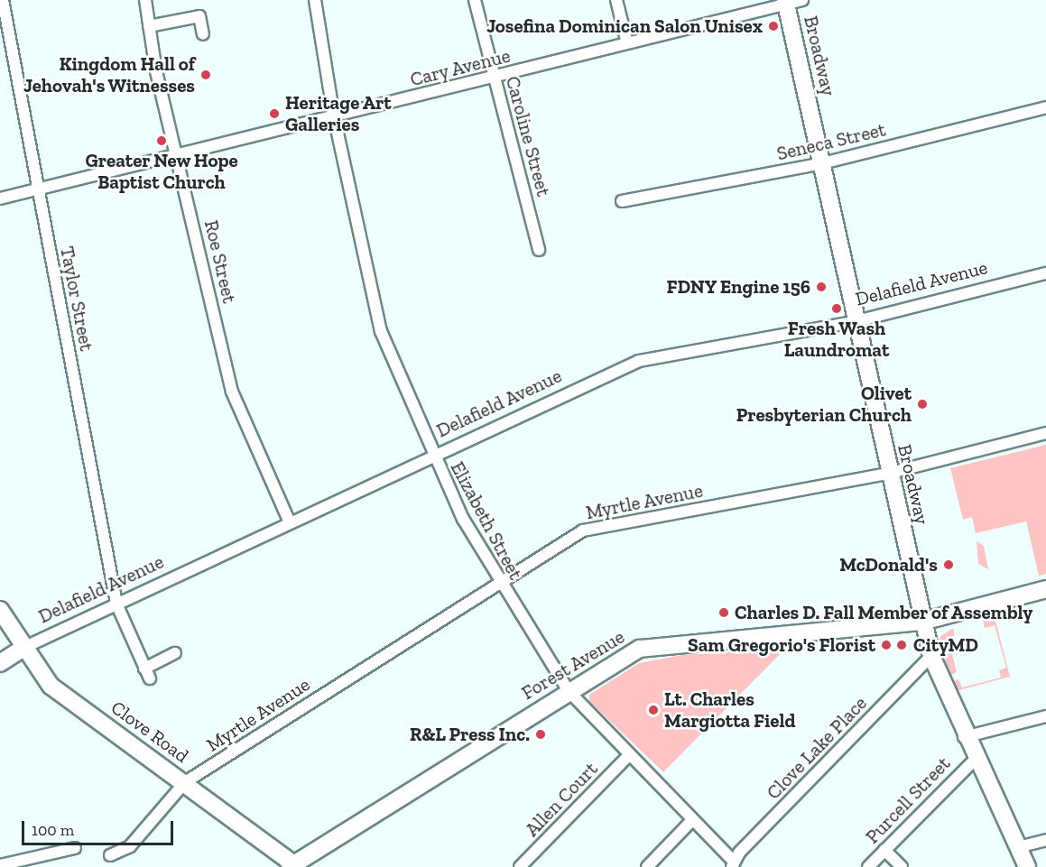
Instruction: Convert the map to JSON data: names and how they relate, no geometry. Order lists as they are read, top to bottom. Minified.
{"streets":{"street":["Broadway","Cary Avenue","Caroline Street","Seneca Street","Roe Street","Delafield Avenue","Taylor Street","Myrtle Avenue","Elizabeth Street","Forest Avenue","Clove Road","Clove Lake Place","Allen Court","Purcell Street"]},"crossings":[["Broadway","Cary Avenue"],["Broadway","Seneca Street"],["Broadway","Delafield Avenue"],["Broadway","Myrtle Avenue"],["Broadway","Forest Avenue"],["Broadway","Clove Lake Place"],["Broadway","Purcell Street"],["Cary Avenue","Caroline Street"],["Cary Avenue","Roe Street"],["Cary Avenue","Taylor Street"],["Cary Avenue","Elizabeth Street"],["Roe Street","Delafield Avenue"],["Delafield Avenue","Taylor Street"],["Delafield Avenue","Elizabeth Street"],["Delafield Avenue","Clove Road"],["Myrtle Avenue","Elizabeth Street"],["Myrtle Avenue","Clove Road"],["Elizabeth Street","Forest Avenue"],["Elizabeth Street","Clove Lake Place"],["Elizabeth Street","Allen Court"],["Forest Avenue","Clove Road"]],"places":["Josefina Dominican Salon Unisex","Kingdom Hall of Jehovah's Witnesses","Heritage Art Galleries","Greater New Hope Baptist Church","FDNY Engine 156","Fresh Wash Laundromat","Olivet Presbyterian Church","McDonald's","Charles D. Fall Member of Assembly","Sam Gregorio's Florist","CityMD","Lt. Charles Margiotta Field","R&L Press Inc."],"scale_bar":"100 m"}
